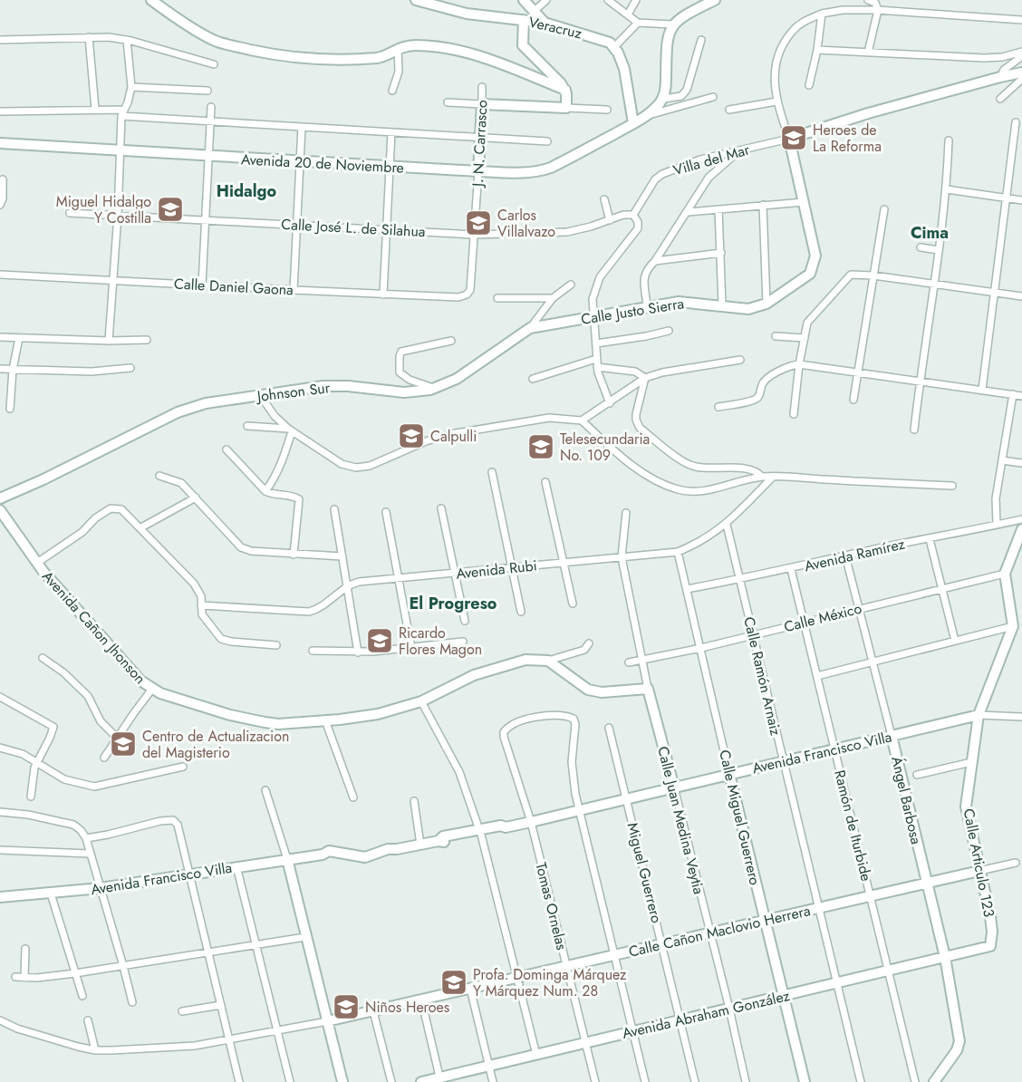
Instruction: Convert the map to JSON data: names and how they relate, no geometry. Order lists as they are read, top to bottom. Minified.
{"streets":{"street":["Veracruz","J. N. Carrasco","Villa del Mar","Avenida 20 de Noviembre","Calle José L. de Silahua","Calle Daniel Gaona","Calle Justo Sierra","Johnson Sur","Avenida Ramírez","Avenida Rubi","Calle México","Avenida Cañon Jhonson","Calle Ramón Arnaiz","Avenida Francisco Villa","Ángel Barbosa","Calle Miguel Guerrero","Calle Juan Medina Veytia","Ramón de Iturbide","Calle Articulo 123","Miguel Guerrero","Tomas Ornelas","Calle Cañon Maclovio Herrera","Avenida Abraham González"]},"crossings":[["J. N. Carrasco","Avenida 20 de Noviembre"],["J. N. Carrasco","Calle José L. de Silahua"],["J. N. Carrasco","Calle Daniel Gaona"],["Villa del Mar","Calle José L. de Silahua"],["Villa del Mar","Calle Justo Sierra"],["Calle Justo Sierra","Johnson Sur"],["Avenida Ramírez","Calle Ramón Arnaiz"],["Avenida Ramírez","Ángel Barbosa"],["Avenida Ramírez","Calle Miguel Guerrero"],["Avenida Ramírez","Ramón de Iturbide"],["Avenida Rubi","Calle Ramón Arnaiz"],["Avenida Rubi","Calle Miguel Guerrero"],["Avenida Rubi","Calle Juan Medina Veytia"],["Calle México","Calle Ramón Arnaiz"],["Calle México","Ángel Barbosa"],["Calle México","Calle Miguel Guerrero"],["Calle México","Calle Juan Medina Veytia"],["Calle México","Ramón de Iturbide"],["Calle Ramón Arnaiz","Avenida Francisco Villa"],["Calle Ramón Arnaiz","Calle Cañon Maclovio Herrera"],["Calle Ramón Arnaiz","Avenida Abraham González"],["Avenida Francisco Villa","Ángel Barbosa"],["Avenida Francisco Villa","Calle Miguel Guerrero"],["Avenida Francisco Villa","Calle Juan Medina Veytia"],["Avenida Francisco Villa","Ramón de Iturbide"],["Avenida Francisco Villa","Calle Articulo 123"],["Avenida Francisco Villa","Miguel Guerrero"],["Avenida Francisco Villa","Tomas Ornelas"],["Ángel Barbosa","Calle Cañon Maclovio Herrera"],["Ángel Barbosa","Avenida Abraham González"],["Calle Miguel Guerrero","Calle Cañon Maclovio Herrera"],["Calle Miguel Guerrero","Avenida Abraham González"],["Calle Juan Medina Veytia","Calle Cañon Maclovio Herrera"],["Calle Juan Medina Veytia","Avenida Abraham González"],["Ramón de Iturbide","Calle Cañon Maclovio Herrera"],["Ramón de Iturbide","Avenida Abraham González"],["Calle Articulo 123","Calle Cañon Maclovio Herrera"],["Calle Articulo 123","Avenida Abraham González"],["Miguel Guerrero","Calle Cañon Maclovio Herrera"],["Miguel Guerrero","Avenida Abraham González"],["Tomas Ornelas","Calle Cañon Maclovio Herrera"],["Tomas Ornelas","Avenida Abraham González"]],"districts":["Hidalgo","Cima","El Progreso"],"places":{"school or university":["Heroes de La Reforma","Miguel Hidalgo Y Costilla","Carlos Villalvazo","Calpulli","Telesecundaria No. 109","Ricardo Flores Magon","Centro de Actualizacion del Magisterio","Profa. Dominga Márquez Y Márquez Num. 28","Niños Heroes"]}}
